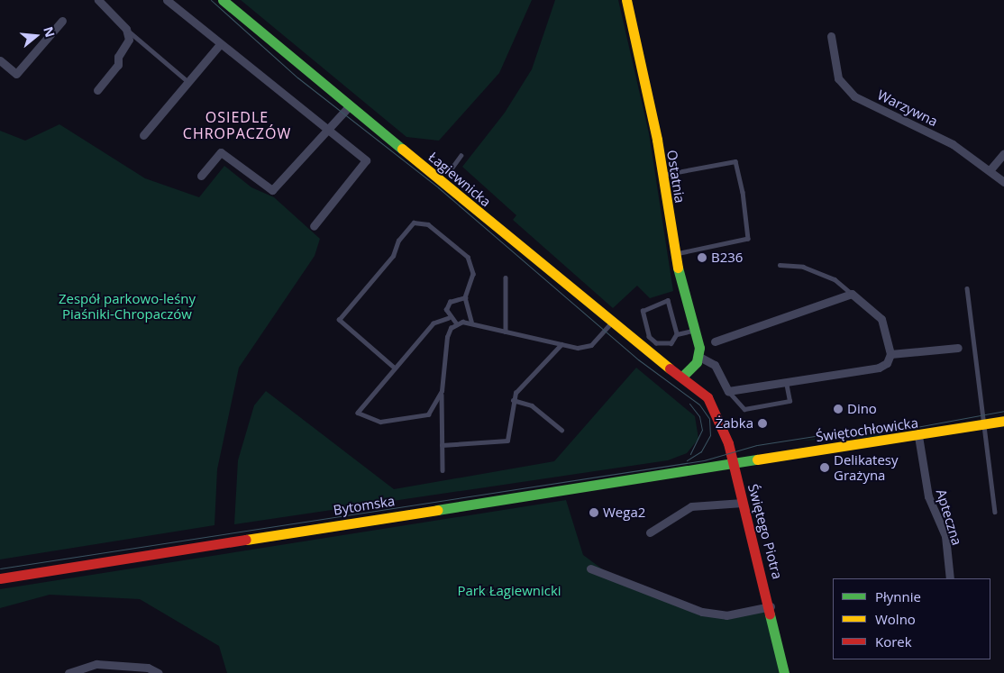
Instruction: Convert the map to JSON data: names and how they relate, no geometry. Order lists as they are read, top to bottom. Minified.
{"streets":{"street":["Warzywna","Ostatnia","Łagiewnicka","Świętochłowicka","Bytomska","Apteczna","Świętego Piotra"]},"crossings":[["Świętochłowicka","Bytomska"],["Świętochłowicka","Apteczna"],["Świętochłowicka","Świętego Piotra"],["Bytomska","Świętego Piotra"]],"districts":["OSIEDLE CHROPACZÓW"],"parks":["Zespół parkowo-leśny Piaśniki-Chropaczów","Park Łagiewnicki"],"places":["B236","Dino","Żabka","Delikatesy Grażyna","Wega2"],"legend":["Płynnie","Wolno","Korek"],"north":"right"}
